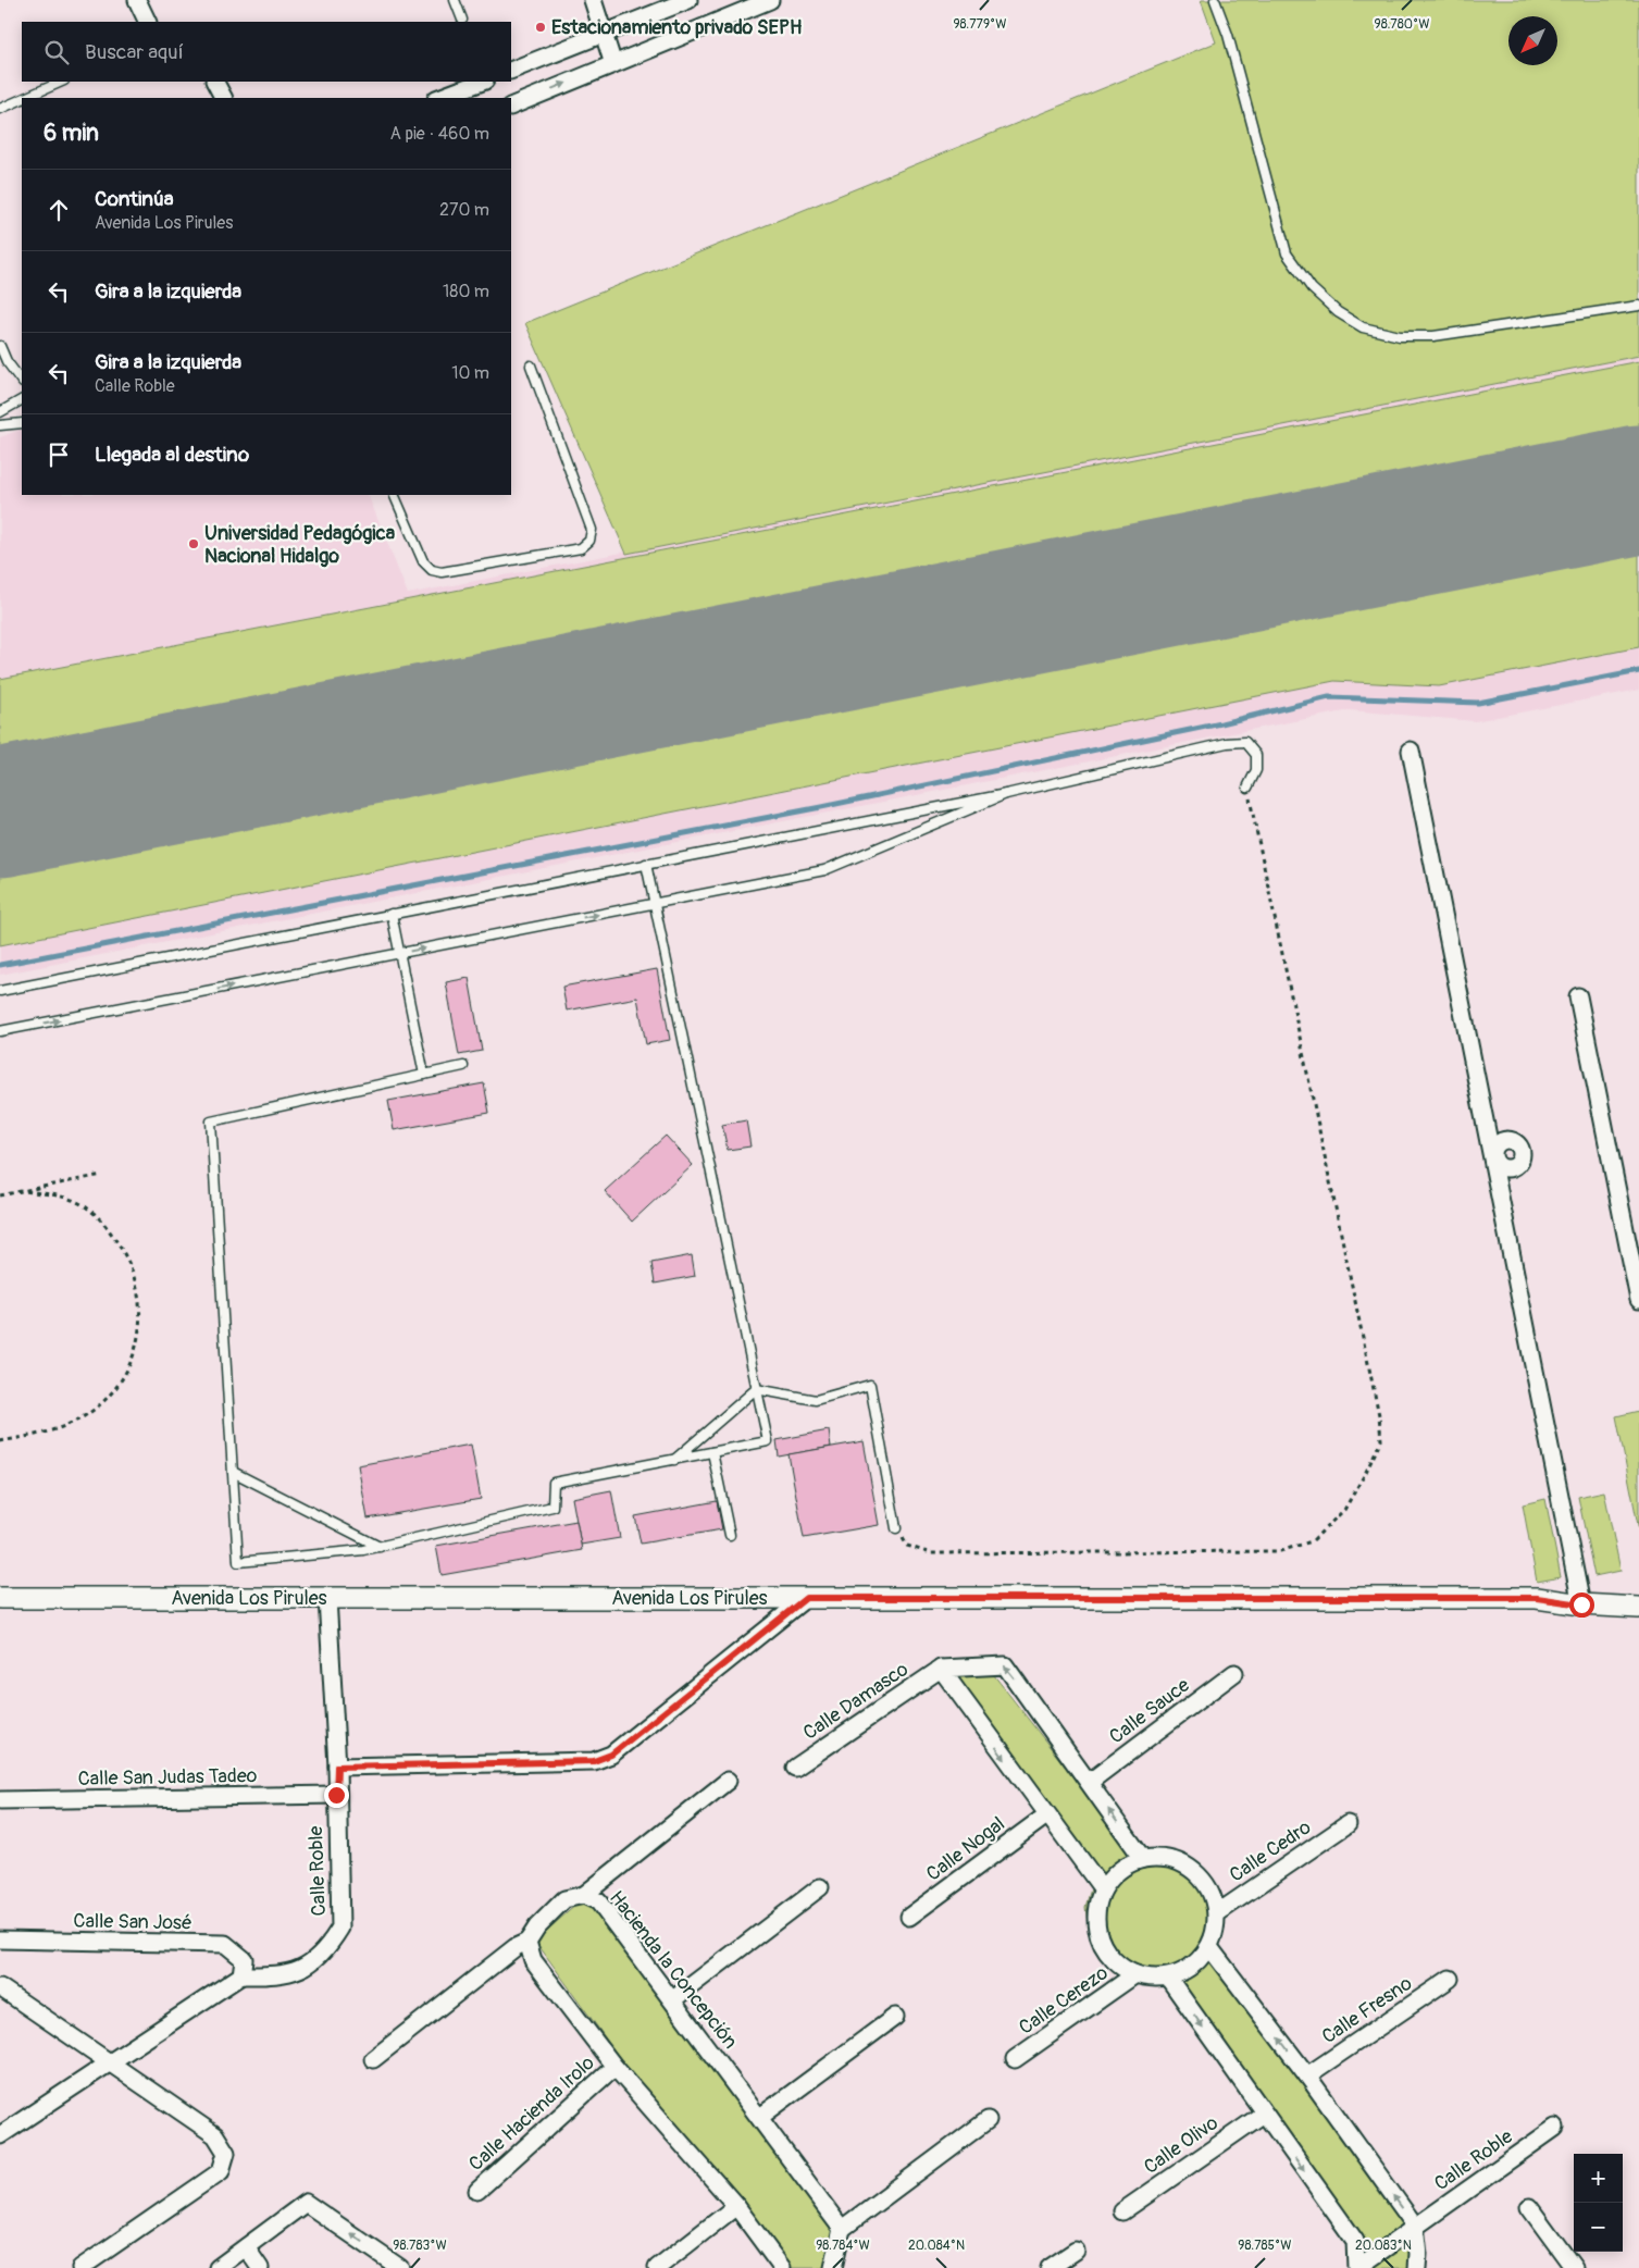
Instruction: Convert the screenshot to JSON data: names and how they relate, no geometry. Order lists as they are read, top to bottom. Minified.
{"streets":{"street":["Avenida Los Pirules","Calle Damasco","Calle Sauce","Calle San Judas Tadeo","Calle Nogal","Calle Cedro","Calle Roble","Calle San José","Hacienda la Concepción","Calle Cerezo","Calle Fresno","Calle Hacienda Irolo","Calle Olivo"]},"crossings":[["Avenida Los Pirules","Calle Roble"],["Calle San Judas Tadeo","Calle Roble"],["Calle Cedro","Calle Cerezo"],["Calle Roble","Calle San José"]],"places":["Estacionamiento privado SEPH","Universidad Pedagógica Nacional Hidalgo"],"north":"bottom left","page":{"search":"Buscar aquí","heading":["6 min","A pie · 460 m"],"list":[["Continúa","Avenida Los Pirules","270 m"],["Gira a la izquierda","180 m"],["Gira a la izquierda","Calle Roble","10 m"],"Llegada al destino"],"map_buttons":["+","−"]},"coordinates":["98.779°W","98.780°W","98.783°W","98.784°W","20.084°N","98.785°W","20.083°N"]}
